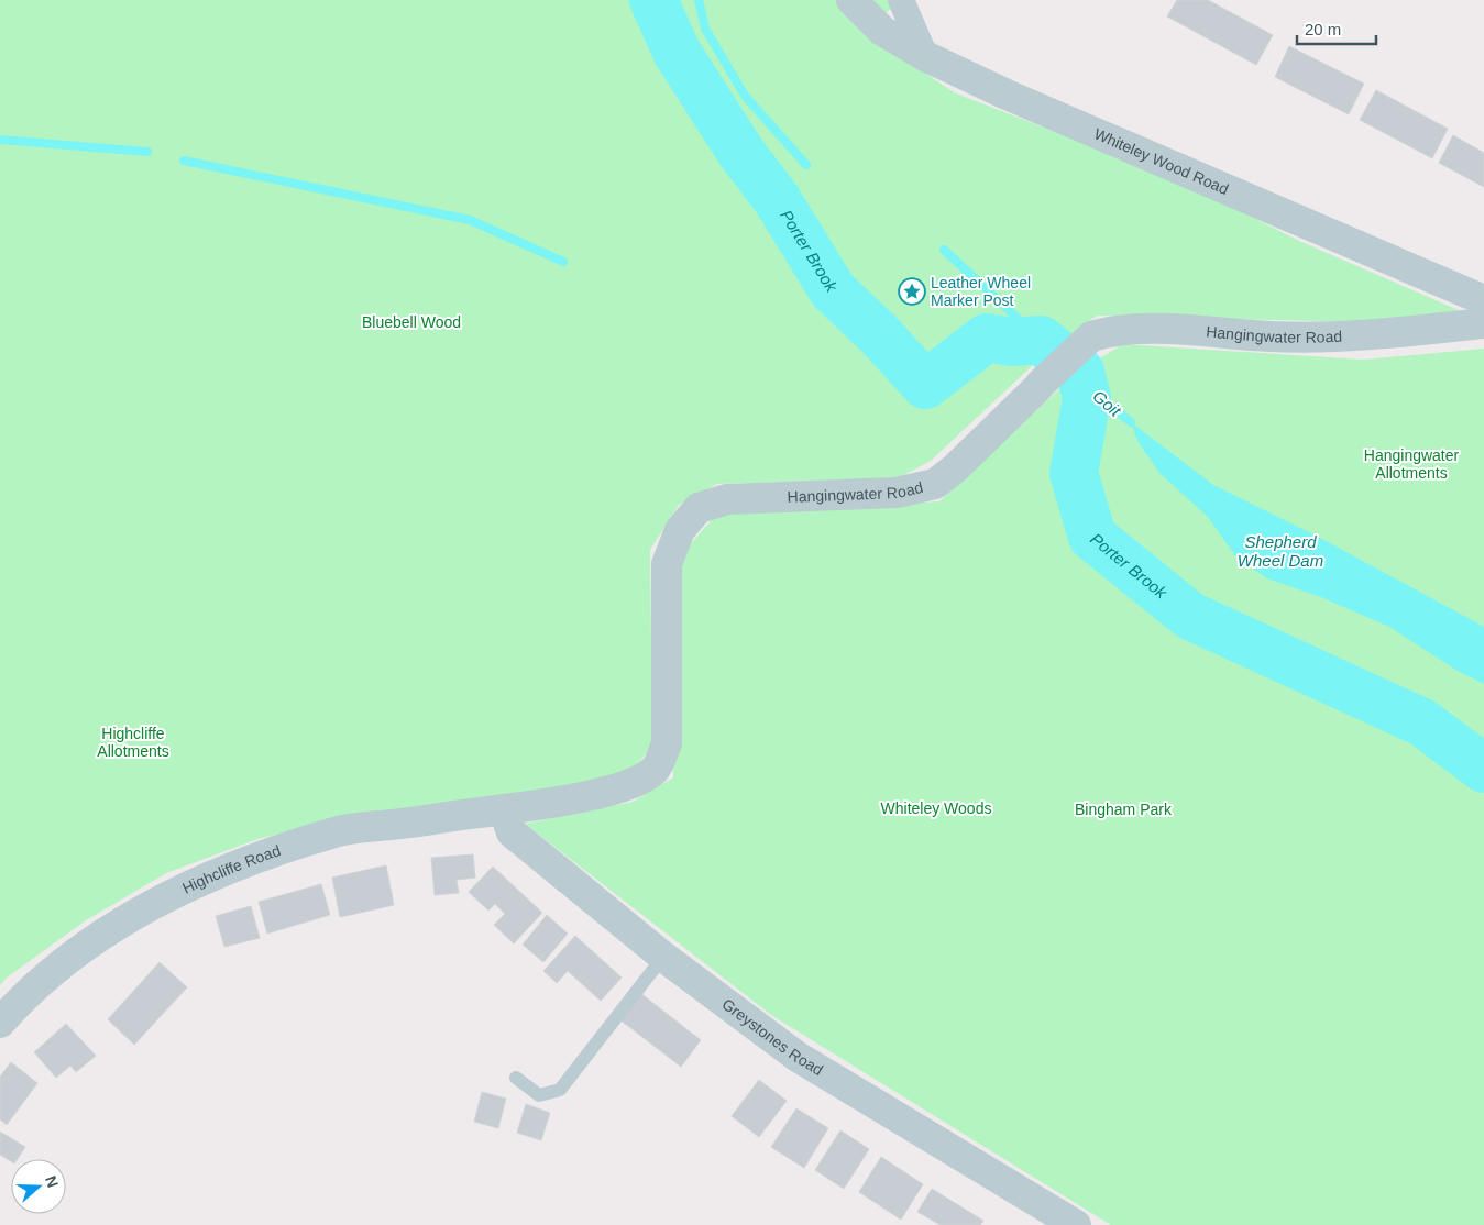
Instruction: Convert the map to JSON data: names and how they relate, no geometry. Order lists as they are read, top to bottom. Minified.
{"streets":{"street":["Whiteley Wood Road","Hangingwater Road","Highcliffe Road","Greystones Road"]},"crossings":[["Hangingwater Road","Highcliffe Road"],["Hangingwater Road","Greystones Road"],["Highcliffe Road","Greystones Road"]],"water":["Porter Brook","Goit","Shepherd Wheel Dam"],"parks":["Bluebell Wood","Hangingwater Allotments","Highcliffe Allotments","Whiteley Woods","Bingham Park"],"places":{"place":["Leather Wheel Marker Post"]},"scale_bar":"20 m","north":"right"}
